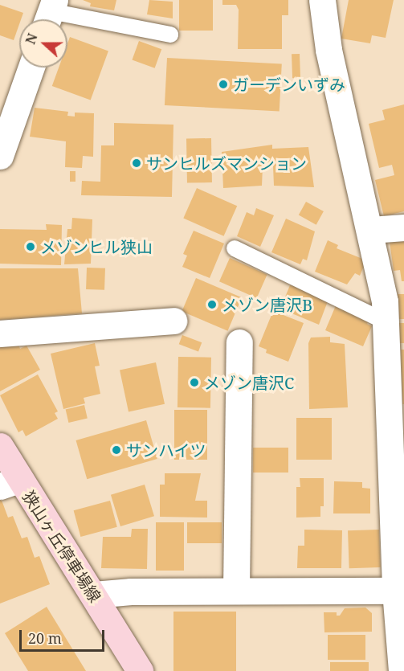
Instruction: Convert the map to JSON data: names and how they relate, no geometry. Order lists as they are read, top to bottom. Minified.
{"streets":{"main road":["狭山ヶ丘停車場線"]},"places":["ガーデンいずみ","サンヒルズマンション","メゾンヒル狭山","メゾン唐沢B","メゾン唐沢C","サンハイツ"],"scale_bar":"20 m","north":"left"}
